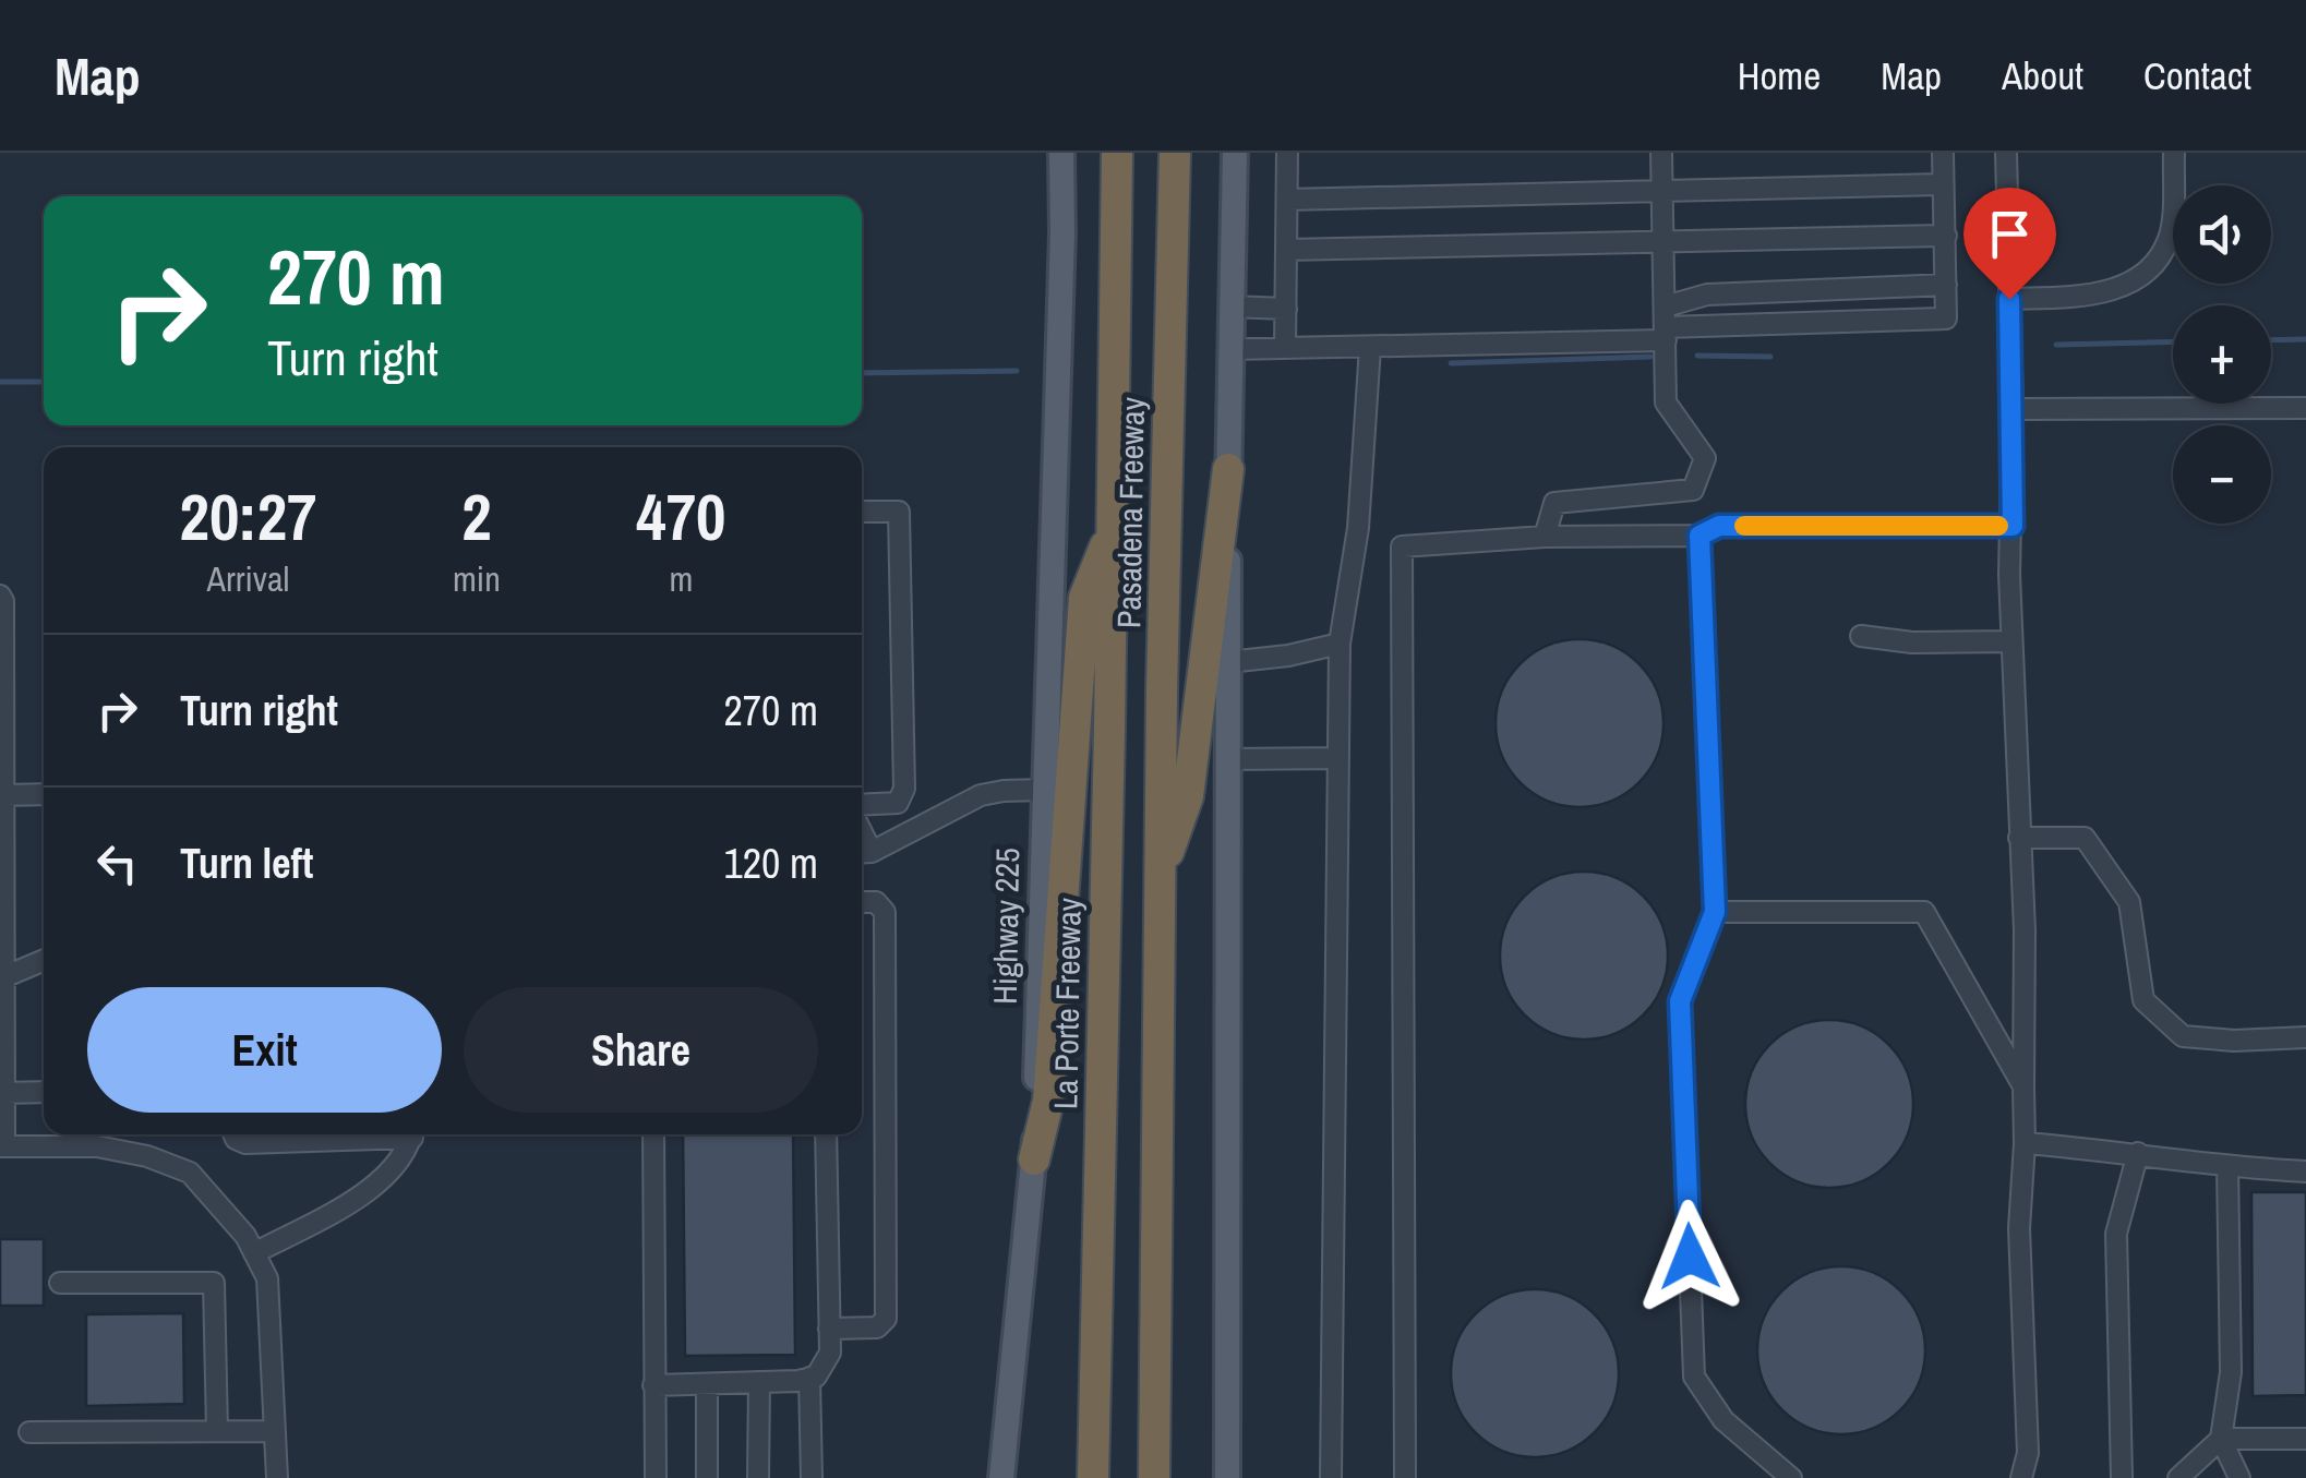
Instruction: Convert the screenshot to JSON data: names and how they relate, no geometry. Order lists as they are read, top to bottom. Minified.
{"streets":{"highway":["Pasadena Freeway","La Porte Freeway"],"main road":["Highway 225"]},"crossings":[["Pasadena Freeway","La Porte Freeway"]],"page":{"header":"Map","nav":["Home","Map","About","Contact"],"map_buttons":["+","−"],"turn":["270 m","Turn right"],"eta":["20:27","Arrival","2","min","470","m"],"list":[{"name":"Turn right","value":"270 m"},{"name":"Turn left","value":"120 m"}],"buttons":["Exit","Share"]}}
